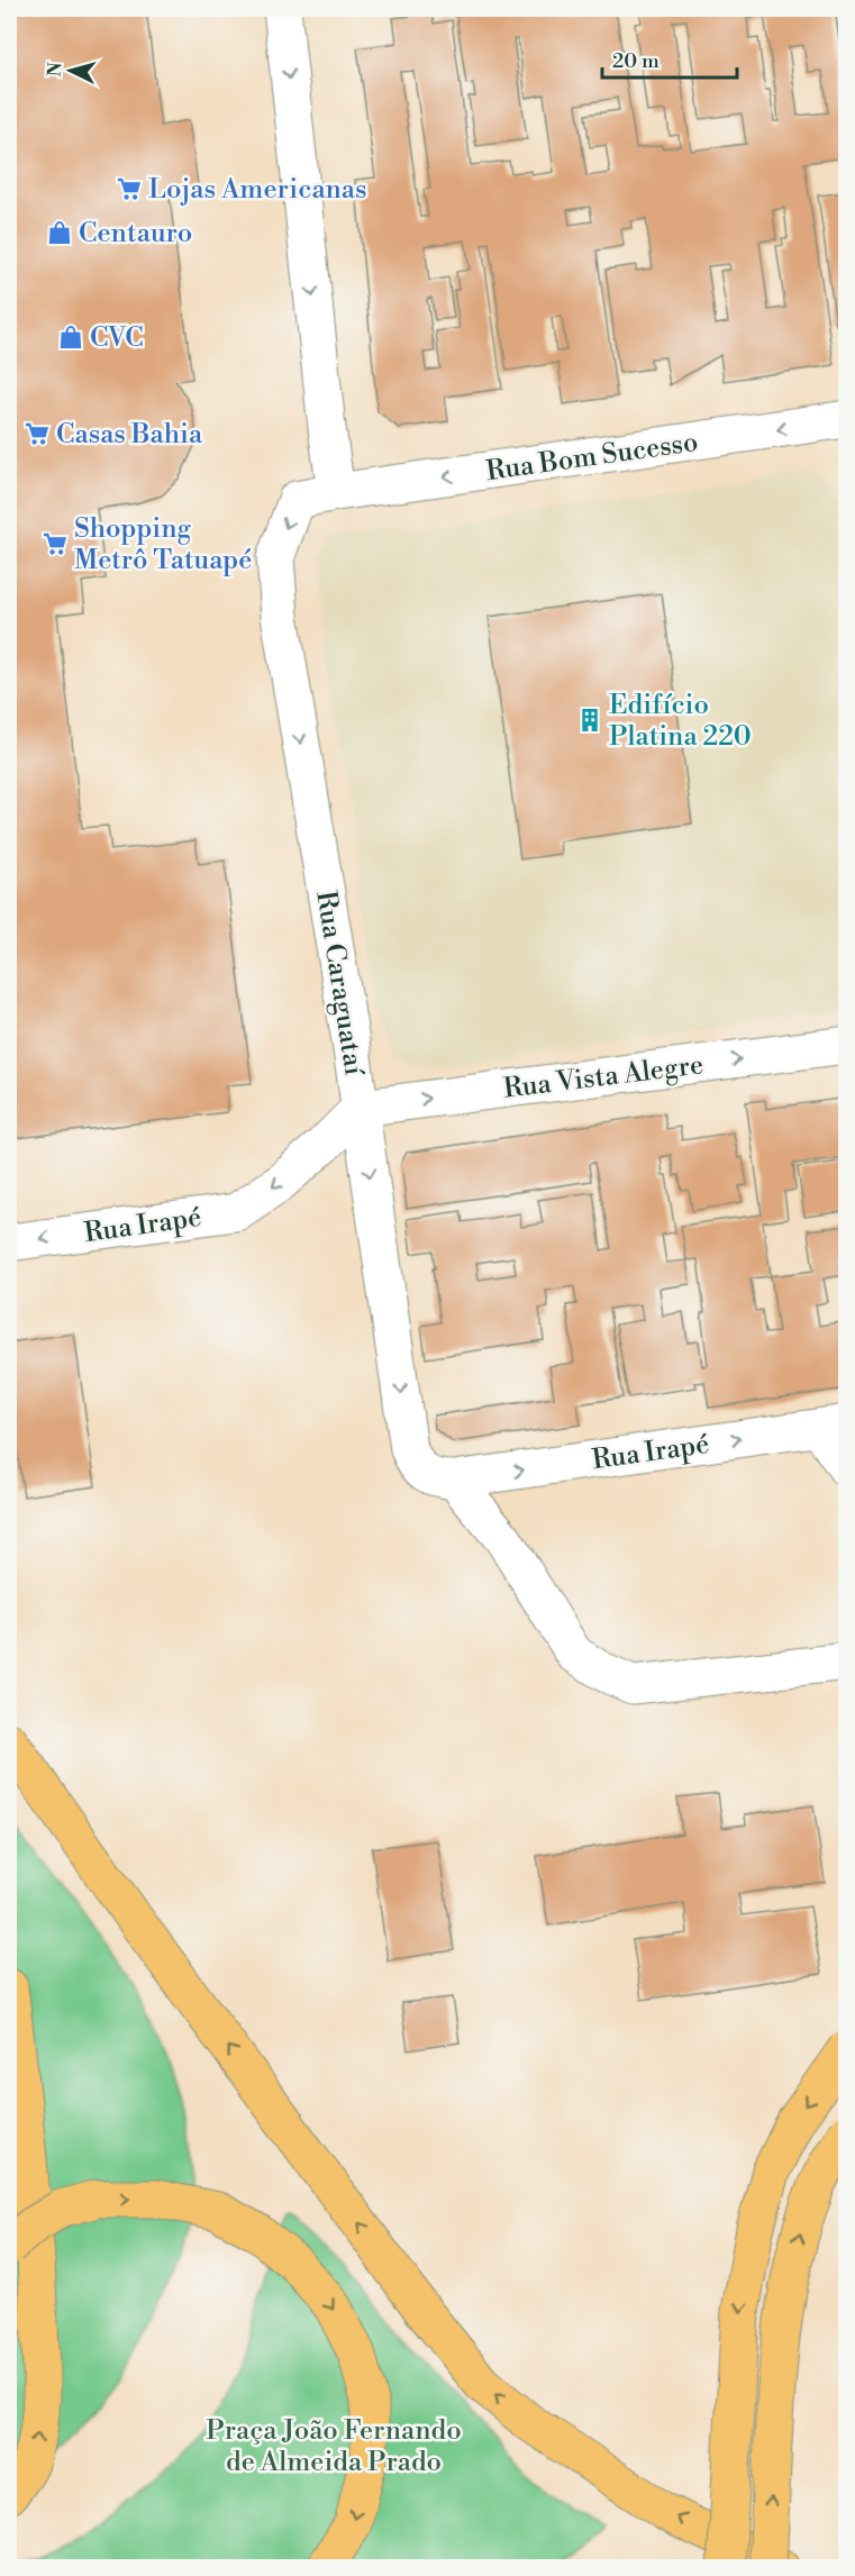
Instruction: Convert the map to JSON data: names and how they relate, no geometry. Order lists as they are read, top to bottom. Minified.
{"streets":{"street":["Rua Bom Sucesso","Rua Caraguataí","Rua Vista Alegre","Rua Irapé"]},"crossings":[["Rua Bom Sucesso","Rua Caraguataí"],["Rua Caraguataí","Rua Vista Alegre"],["Rua Caraguataí","Rua Irapé"],["Rua Vista Alegre","Rua Irapé"]],"one_way":["Rua Bom Sucesso","Rua Caraguataí","Rua Vista Alegre"],"parks":["Praça João Fernando de Almeida Prado"],"places":{"supermarket":["Lojas Americanas","Casas Bahia","Shopping Metrô Tatuapé"],"shop":["Centauro","CVC"],"building":["Edifício Platina 220"]},"scale_bar":"20 m","north":"left"}
